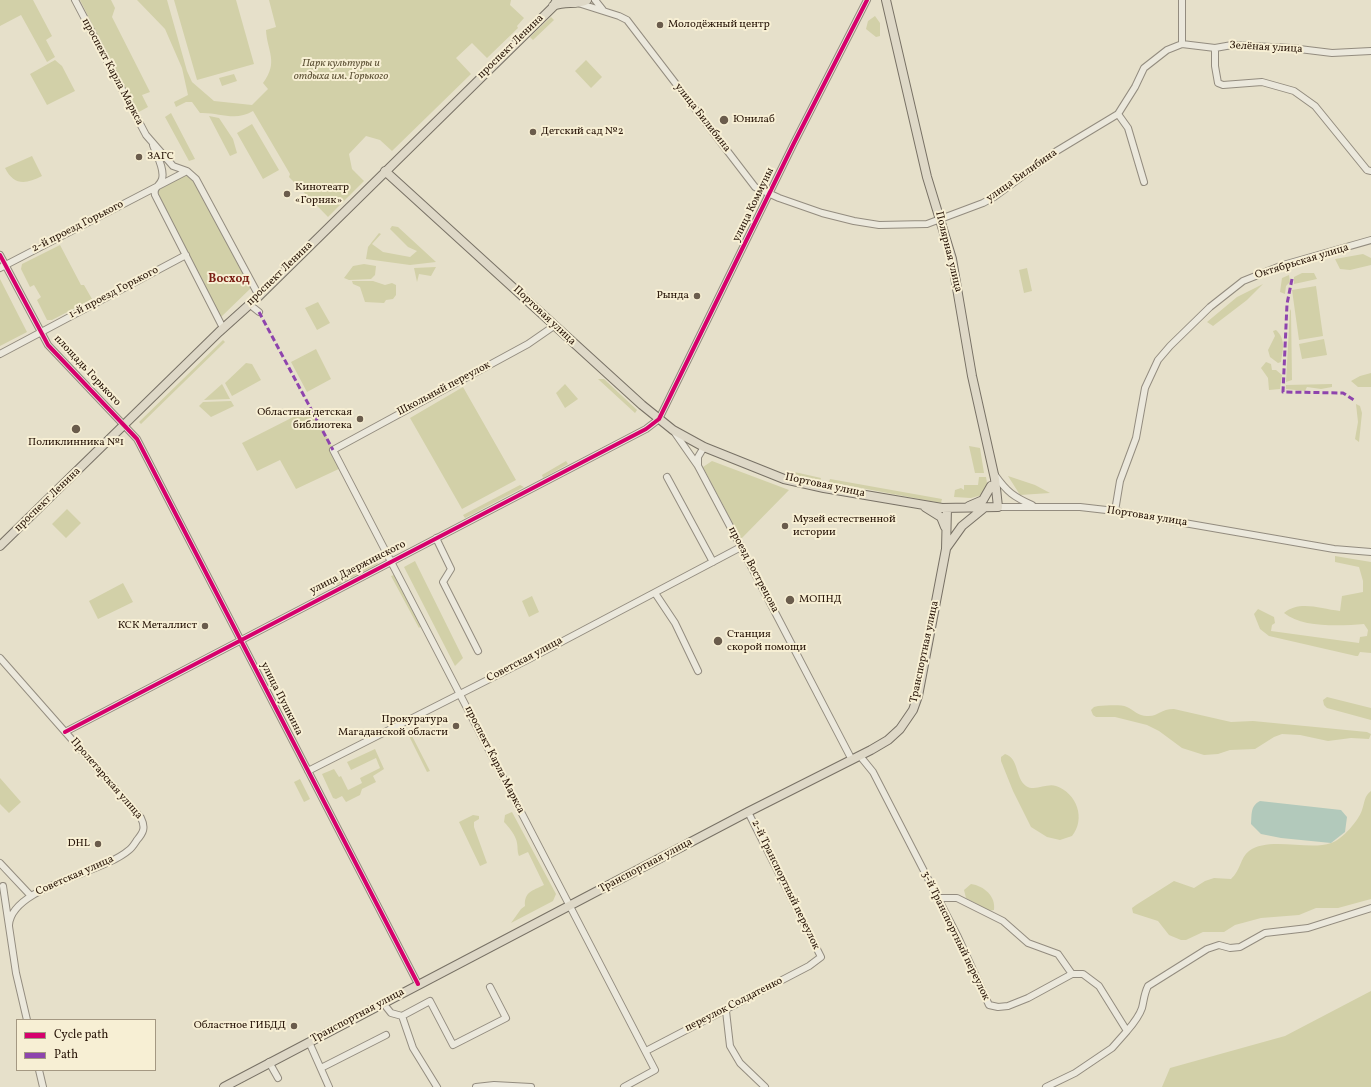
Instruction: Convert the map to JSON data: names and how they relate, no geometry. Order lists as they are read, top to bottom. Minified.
{"streets":{"main road":["проспект Ленина","Полярная улица","Портовая улица","Транспортная улица"],"street":["Зелёная улица","проспект Карла Маркса","улица Билибина","улица Коммуны","2-й проезд Горького","Октябрьская улица","1-й проезд Горького","площадь Горького","Школьный переулок","улица Дзержинского","проезд Вострецова","Советская улица","улица Пушкина","Пролетарская улица","2-й Транспортный переулок","3-й Транспортный переулок","переулок Солдатенко"]},"crossings":[["проспект Ленина","проспект Карла Маркса"],["проспект Ленина","Портовая улица"],["проспект Ленина","площадь Горького"],["проспект Ленина","улица Пушкина"],["Зелёная улица","улица Билибина"],["проспект Карла Маркса","2-й проезд Горького"],["проспект Карла Маркса","1-й проезд Горького"],["проспект Карла Маркса","Школьный переулок"],["проспект Карла Маркса","улица Дзержинского"],["проспект Карла Маркса","Транспортная улица"],["проспект Карла Маркса","Советская улица"],["проспект Карла Маркса","переулок Солдатенко"],["улица Билибина","улица Коммуны"],["улица Билибина","Полярная улица"],["улица Коммуны","Портовая улица"],["улица Коммуны","улица Дзержинского"],["2-й проезд Горького","площадь Горького"],["Полярная улица","Портовая улица"],["Октябрьская улица","Портовая улица"],["1-й проезд Горького","площадь Горького"],["Портовая улица","Школьный переулок"],["Портовая улица","улица Дзержинского"],["Портовая улица","проезд Вострецова"],["Портовая улица","Транспортная улица"],["площадь Горького","улица Пушкина"],["улица Дзержинского","улица Пушкина"],["улица Дзержинского","Пролетарская улица"],["проезд Вострецова","Транспортная улица"],["проезд Вострецова","Советская улица"],["Транспортная улица","улица Пушкина"],["Транспортная улица","2-й Транспортный переулок"],["Транспортная улица","3-й Транспортный переулок"],["Советская улица","улица Пушкина"],["Советская улица","Пролетарская улица"],["2-й Транспортный переулок","переулок Солдатенко"]],"districts":["Восход"],"parks":["Парк культуры и отдыха им. Горького"],"places":["Молодёжный центр","Юнилаб","Детский сад №2","ЗАГС","Кинотеатр «Горняк»","Рында","Областная детская библиотека","Поликлинника №1","Музей естественной истории","МОПНД","КСК Металлист","Станция скорой помощи","Прокуратура Магаданской области","DHL","Областное ГИБДД"],"legend":["Cycle path","Path"]}
